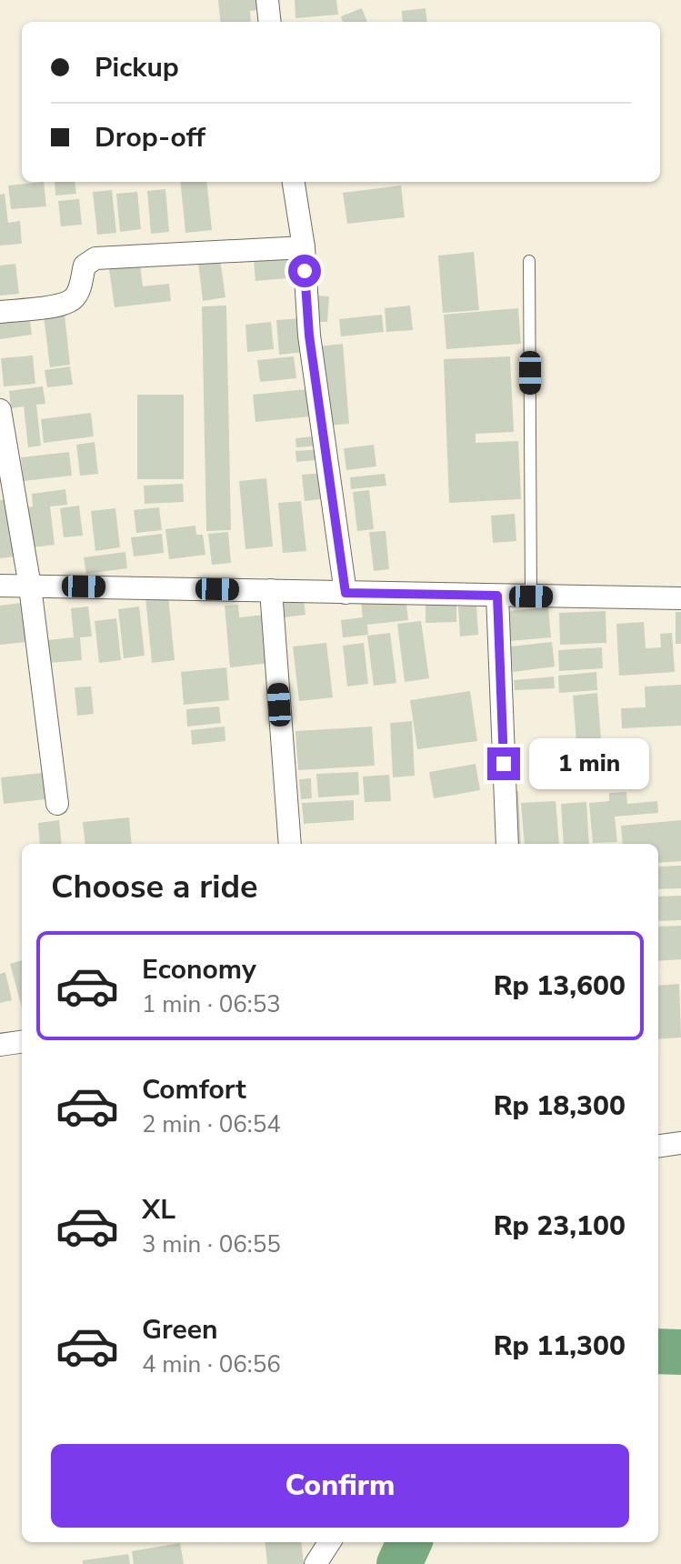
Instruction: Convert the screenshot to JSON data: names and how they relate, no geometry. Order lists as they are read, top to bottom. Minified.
{"page":{"banner":["Pickup","Drop-off"],"bubble":"1 min","heading":"Choose a ride","list":[{"name":"Economy","note":"1 min · 06:53","value":"Rp 13,600"},{"name":"Comfort","note":"2 min · 06:54","value":"Rp 18,300"},{"name":"XL","note":"3 min · 06:55","value":"Rp 23,100"},{"name":"Green","note":"4 min · 06:56","value":"Rp 11,300"}],"buttons":"Confirm"}}
